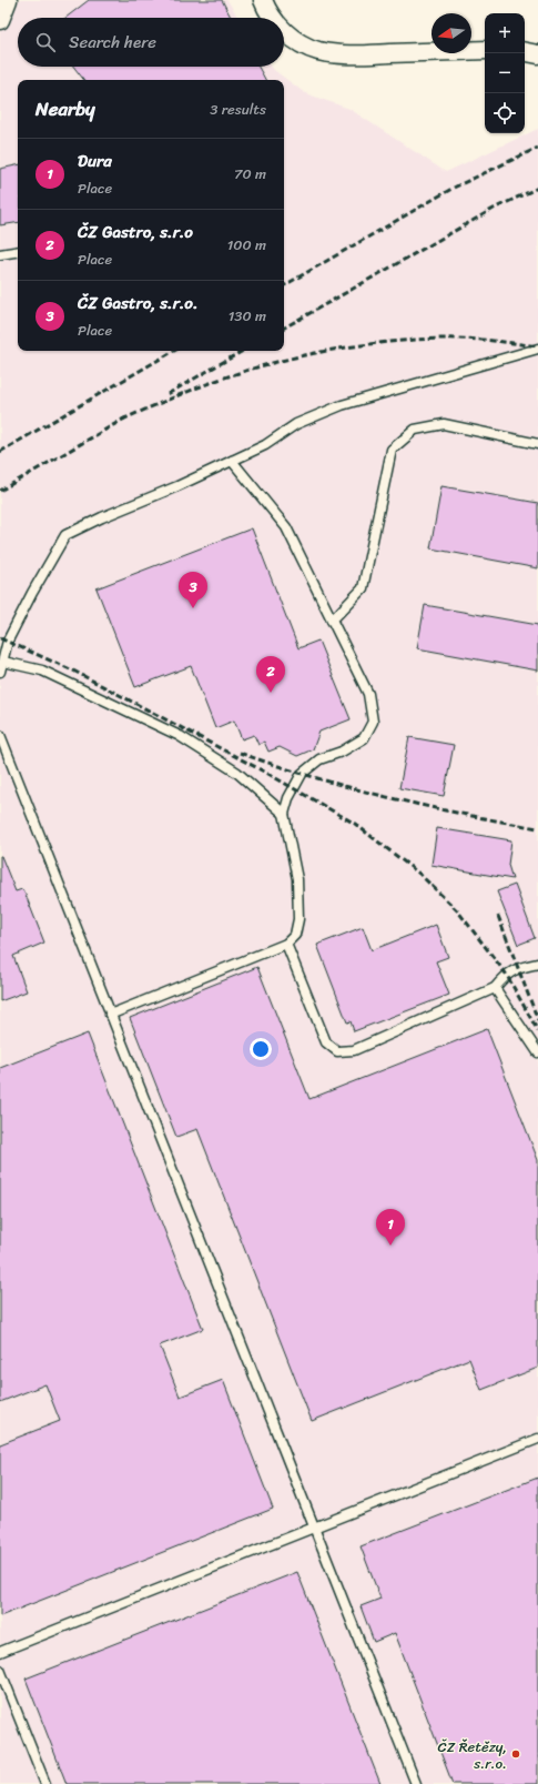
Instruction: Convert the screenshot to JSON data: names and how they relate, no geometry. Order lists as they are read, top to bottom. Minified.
{"places":["ČZ Řetězy, s.r.o."],"north":"left","page":{"map_buttons":["+","−"],"search":"Search here","heading":["Nearby","3 results"],"list":[{"mark":"1","name":"Dura","note":"Place","value":"70 m"},{"mark":"2","name":"ČZ Gastro, s.r.o","note":"Place","value":"100 m"},{"mark":"3","name":"ČZ Gastro, s.r.o.","note":"Place","value":"130 m"}],"pins":["3","2","1"]}}
